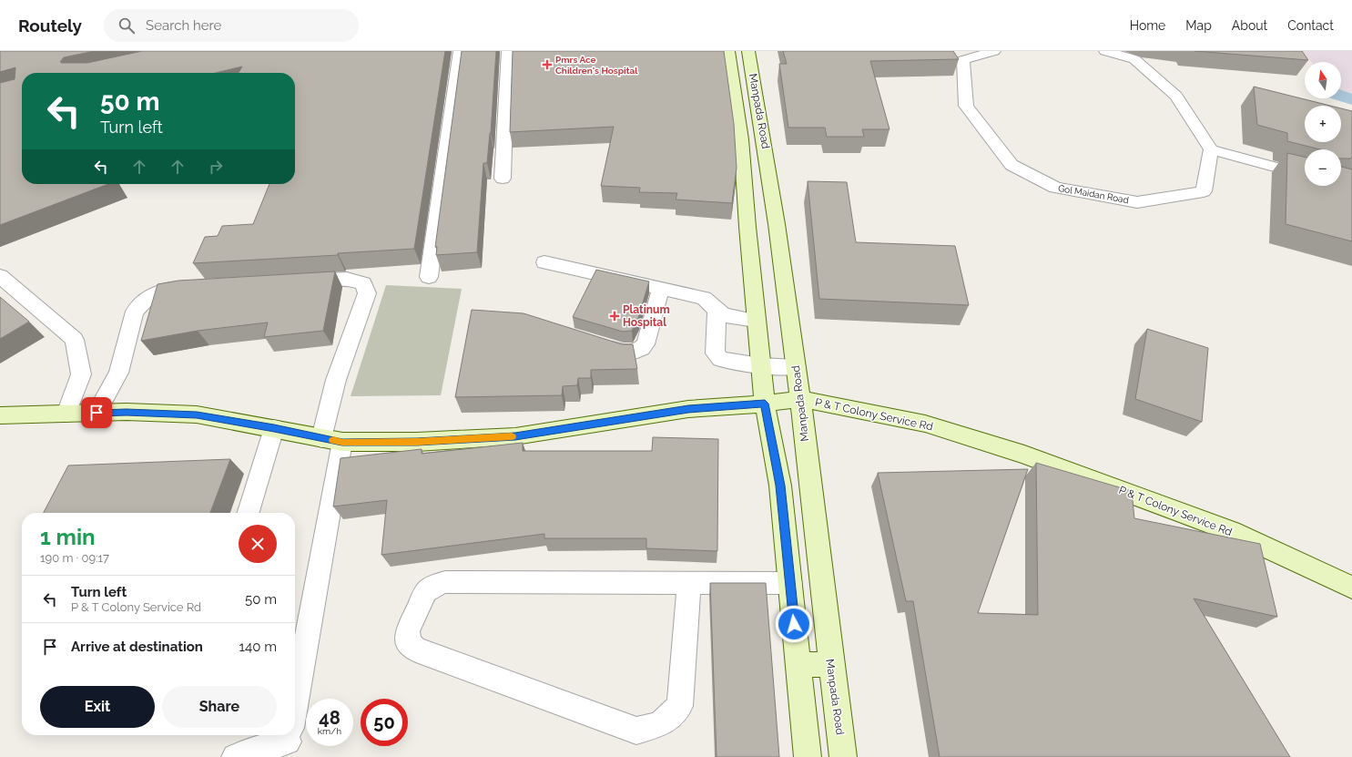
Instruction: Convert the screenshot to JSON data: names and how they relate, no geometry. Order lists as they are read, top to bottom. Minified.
{"streets":{"main road":["Manpada Road","P & T Colony Service Rd"],"street":["Gol Maidan Road"]},"crossings":[["Manpada Road","P & T Colony Service Rd"]],"places":{"health":["Pmrs Ace Children's Hospital","Platinum Hospital"]},"north":"top","page":{"header":"Routely","search":"Search here","nav":["Home","Map","About","Contact"],"map_buttons":["+","−"],"turn":["50 m","Turn left"],"heading":["1 min","190 m · 09:17"],"list":[{"name":"Turn left","note":"P & T Colony Service Rd","value":"50 m"},{"name":"Arrive at destination","value":"140 m"}],"buttons":["Exit","Share"],"speed":"48 km/h","limit":"50"}}
